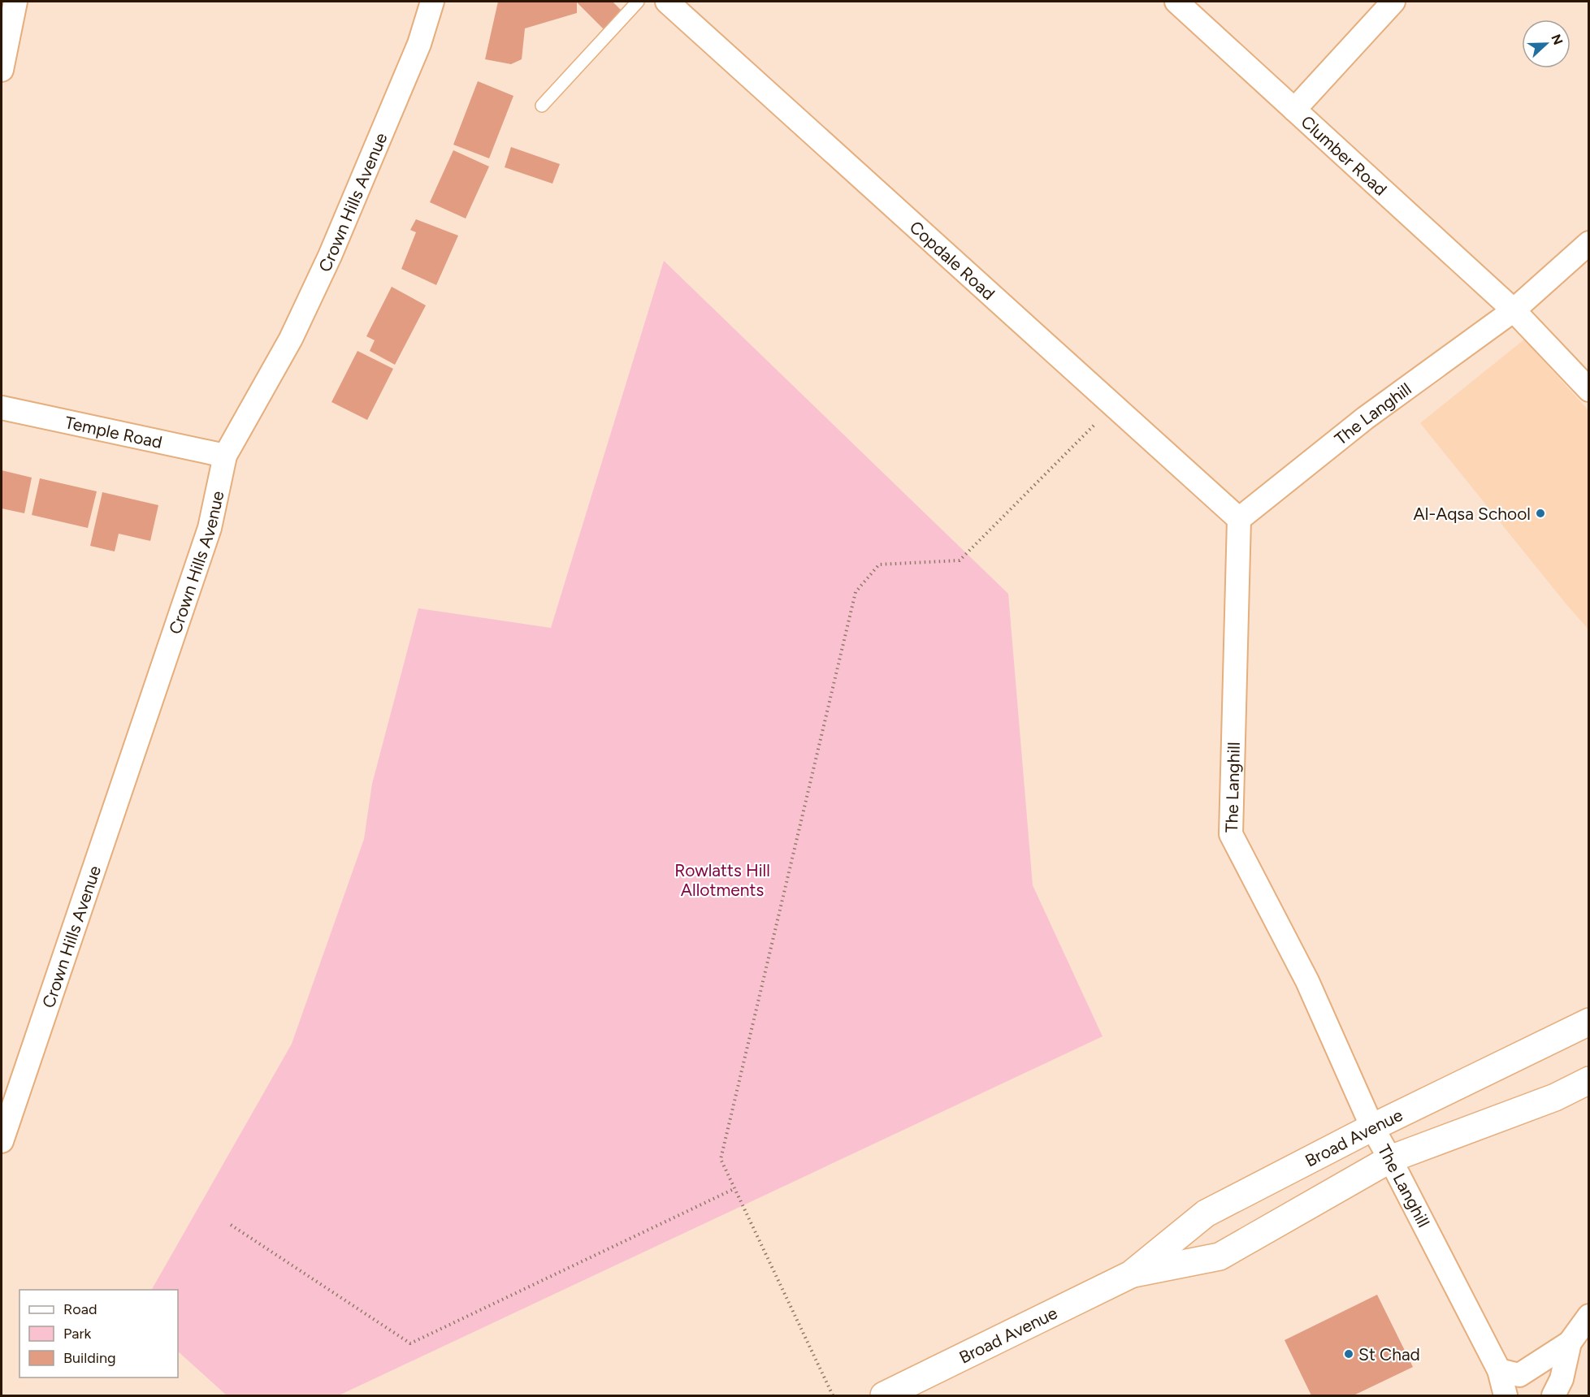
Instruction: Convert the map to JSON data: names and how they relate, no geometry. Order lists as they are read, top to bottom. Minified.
{"streets":{"highway":["Broad Avenue"],"street":["Clumber Road","Crown Hills Avenue","Copdale Road","The Langhill","Temple Road"]},"crossings":[["Clumber Road","The Langhill"],["Crown Hills Avenue","Temple Road"],["Copdale Road","The Langhill"],["The Langhill","Broad Avenue"]],"parks":["Rowlatts Hill Allotments"],"places":["Al-Aqsa School","St Chad"],"legend":["Road","Park","Building"],"north":"right"}
